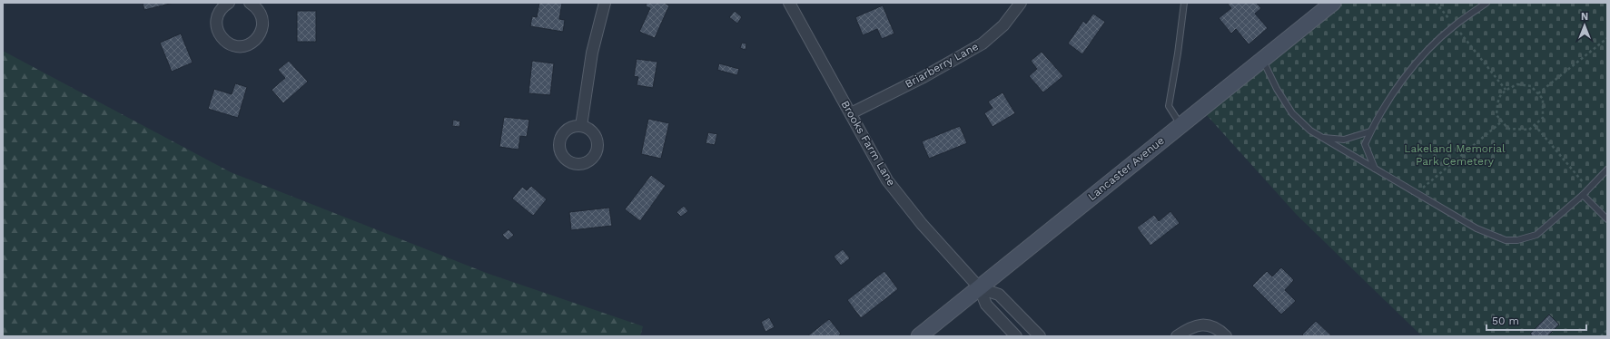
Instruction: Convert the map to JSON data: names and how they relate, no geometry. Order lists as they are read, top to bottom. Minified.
{"streets":{"main road":["Lancaster Avenue"],"street":["Briarberry Lane","Brooks Farm Lane"]},"crossings":[["Briarberry Lane","Brooks Farm Lane"],["Brooks Farm Lane","Lancaster Avenue"]],"parks":["Lakeland Memorial Park Cemetery"],"scale_bar":"50 m","north":"top"}
